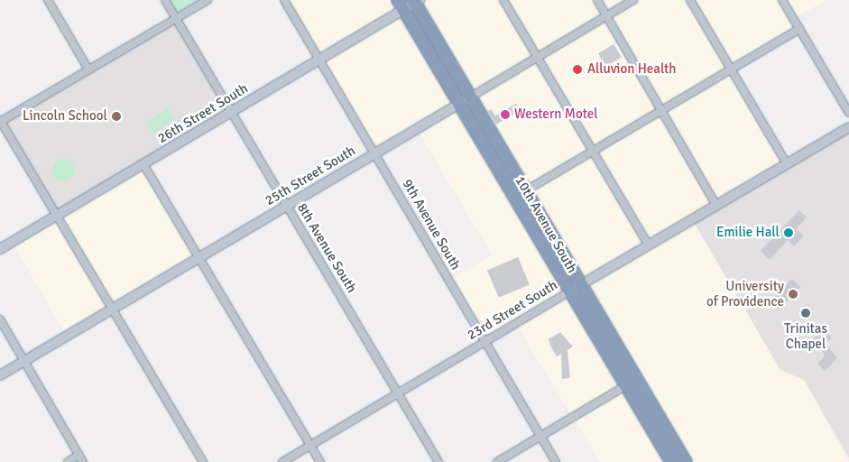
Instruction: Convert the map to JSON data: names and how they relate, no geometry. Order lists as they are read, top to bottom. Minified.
{"streets":{"highway":["10th Avenue South"],"street":["26th Street South","25th Street South","9th Avenue South","8th Avenue South","23rd Street South"]},"crossings":[["26th Street South","9th Avenue South"],["26th Street South","10th Avenue South"],["26th Street South","8th Avenue South"],["25th Street South","9th Avenue South"],["25th Street South","10th Avenue South"],["25th Street South","8th Avenue South"],["9th Avenue South","23rd Street South"],["10th Avenue South","23rd Street South"],["8th Avenue South","23rd Street South"]],"places":["Alluvion Health","Western Motel","Lincoln School","Emilie Hall","University of Providence","Trinitas Chapel"]}
